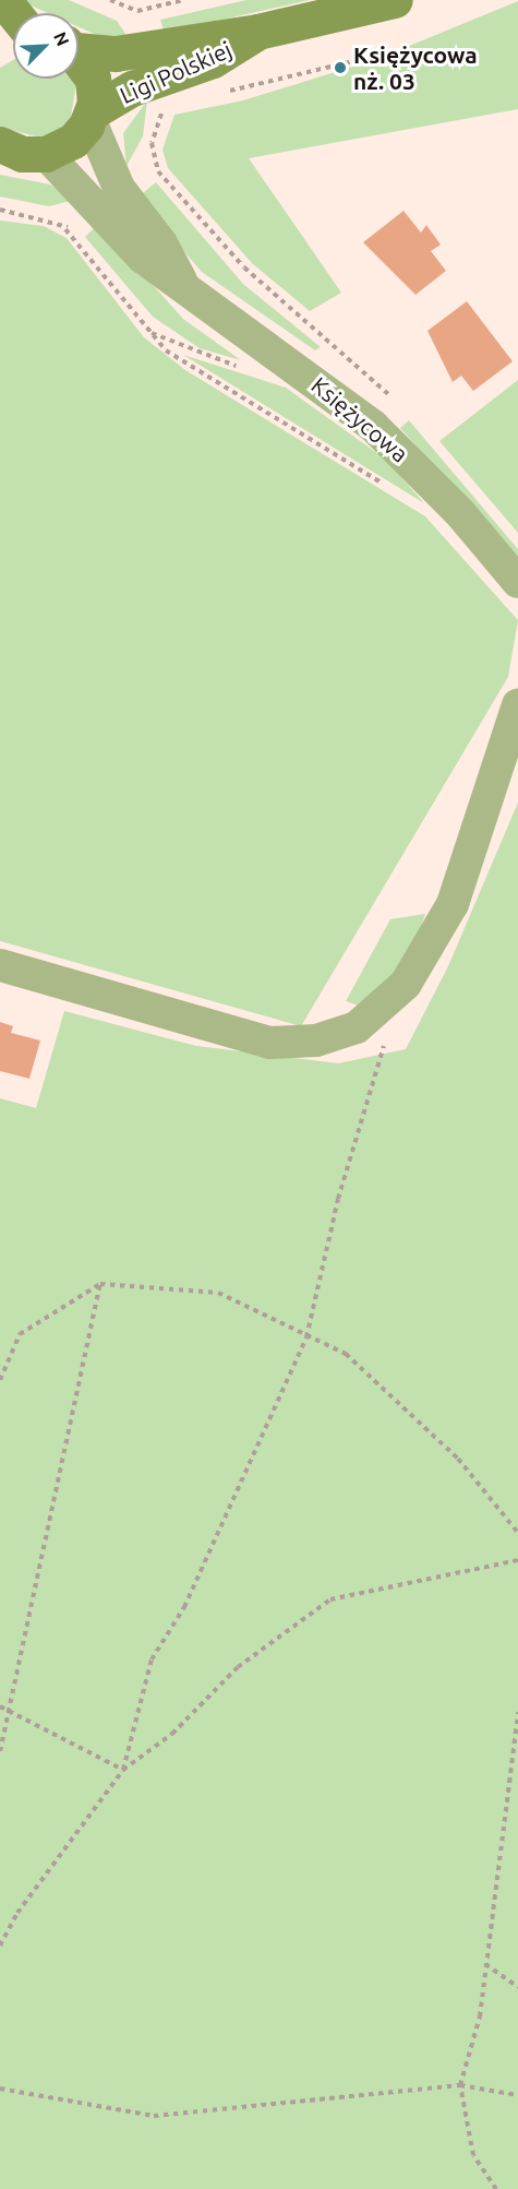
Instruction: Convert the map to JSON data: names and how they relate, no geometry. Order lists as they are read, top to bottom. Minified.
{"streets":{"main road":["Ligi Polskiej"],"street":["Księżycowa"]},"crossings":[["Ligi Polskiej","Księżycowa"]],"places":["Księżycowa nż. 03"],"north":"top right"}
